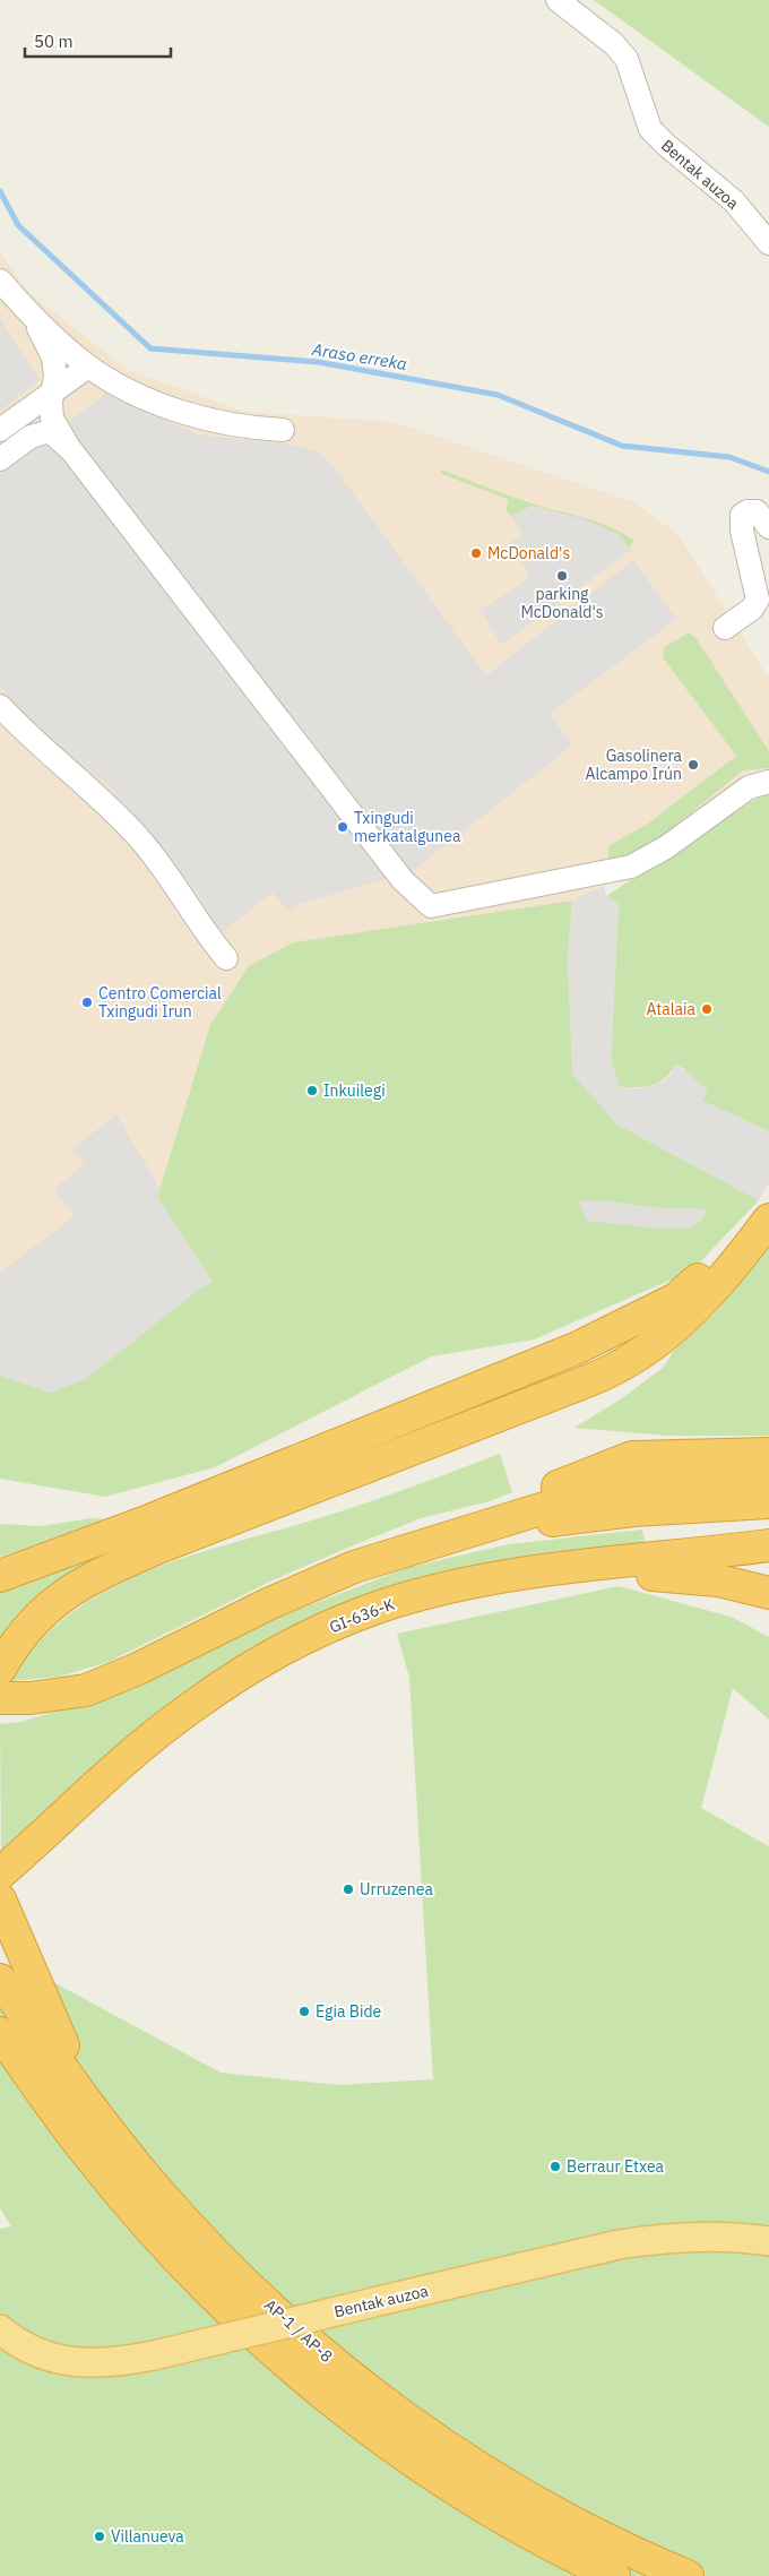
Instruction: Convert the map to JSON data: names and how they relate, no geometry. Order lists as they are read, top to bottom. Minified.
{"streets":{"highway":["GI-636-K","AP-1 / AP-8"],"main road":["Bentak auzoa"]},"water":["Araso erreka"],"places":["McDonald's","parking McDonald's","Gasolinera Alcampo Irún","Txingudi merkatalgunea","Centro Comercial Txingudi Irun","Atalaia","Inkuilegi","Urruzenea","Egia Bide","Berraur Etxea","Villanueva"],"scale_bar":"50 m"}
